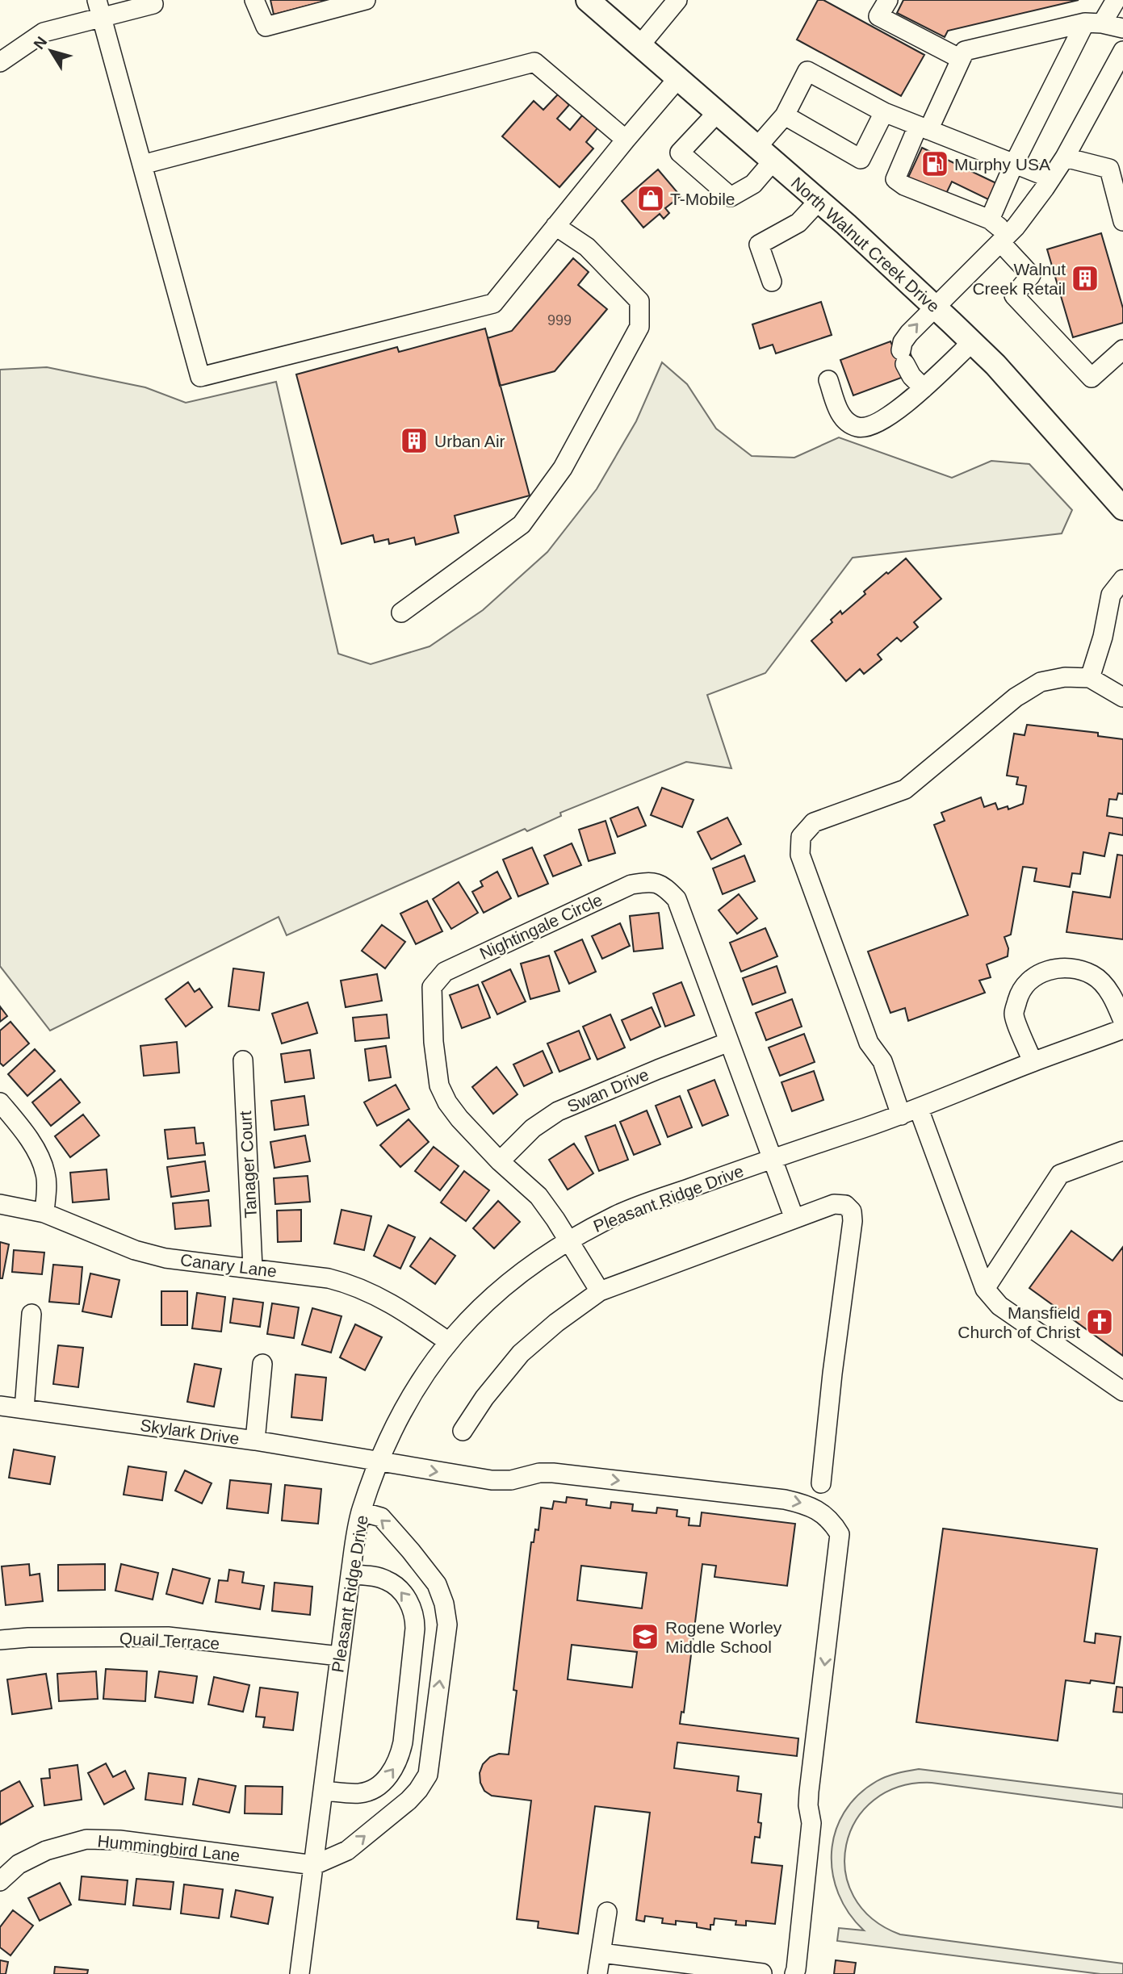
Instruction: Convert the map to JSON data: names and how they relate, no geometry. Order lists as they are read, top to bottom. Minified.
{"streets":{"main road":["North Walnut Creek Drive"],"street":["Nightingale Circle","Swan Drive","Tanager Court","Pleasant Ridge Drive","Canary Lane","Skylark Drive","Quail Terrace","Hummingbird Lane"]},"crossings":[["Nightingale Circle","Swan Drive"],["Nightingale Circle","Pleasant Ridge Drive"],["Tanager Court","Canary Lane"],["Pleasant Ridge Drive","Canary Lane"],["Pleasant Ridge Drive","Skylark Drive"],["Pleasant Ridge Drive","Quail Terrace"],["Pleasant Ridge Drive","Hummingbird Lane"]],"places":{"fuel station":["Murphy USA"],"shop":["T-Mobile"],"building":["Walnut Creek Retail","Urban Air"],"church":["Mansfield Church of Christ"],"school or university":["Rogene Worley Middle School"]},"house_numbers":["999"],"north":"top left"}
